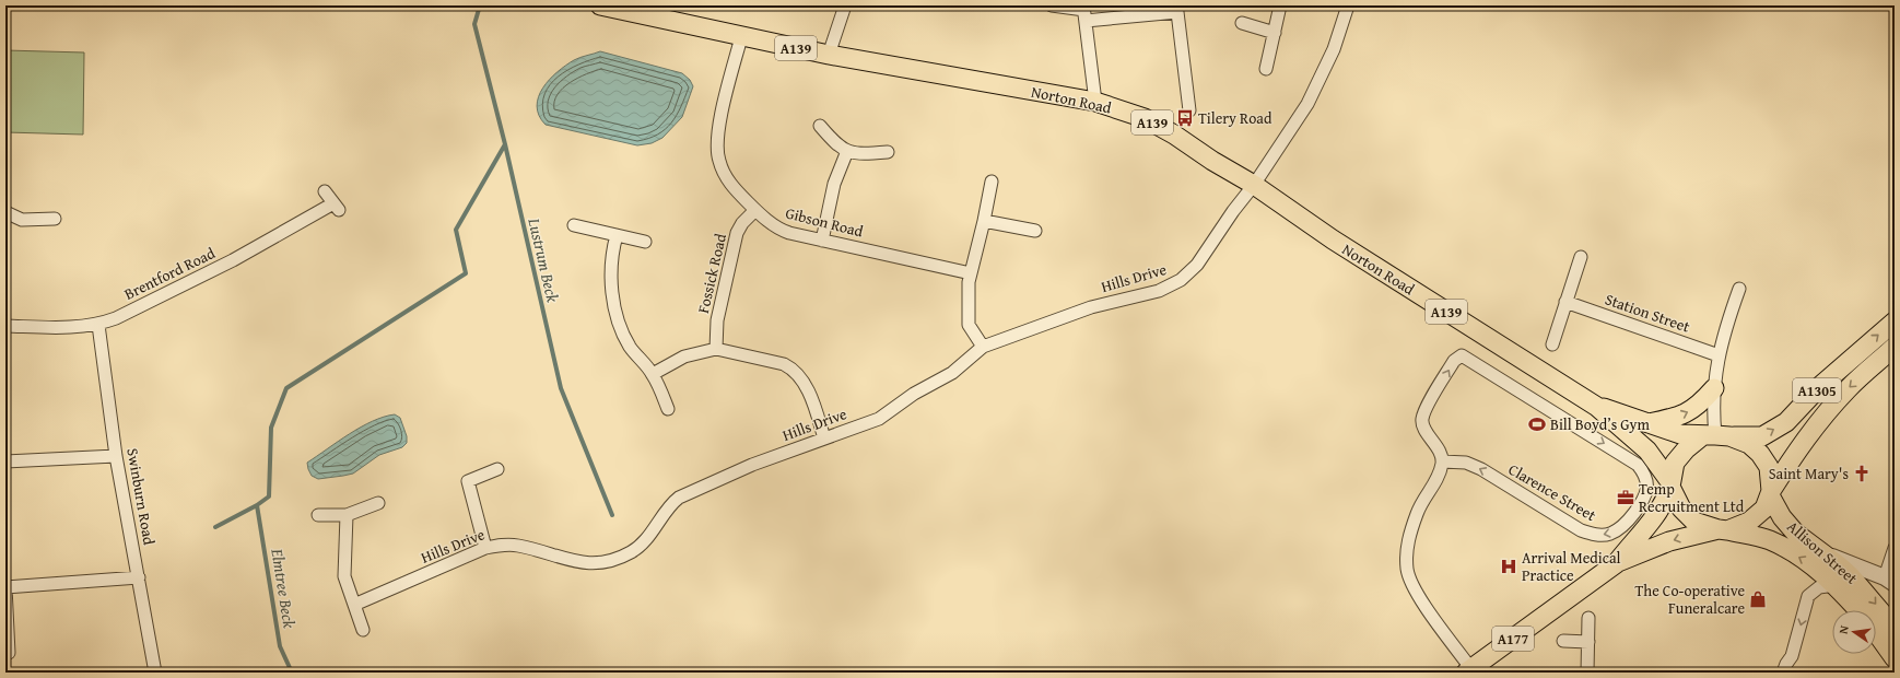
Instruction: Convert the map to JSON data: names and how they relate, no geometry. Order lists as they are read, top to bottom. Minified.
{"streets":{"main road":["A139","Norton Road","A1305","Allison Street","A177"],"street":["Gibson Road","Brentford Road","Fossick Road","Hills Drive","Station Street","Clarence Street","Swinburn Road"]},"crossings":[["Norton Road","Gibson Road"],["Norton Road","Hills Drive"],["Norton Road","A1305"],["Norton Road","Allison Street"],["Norton Road","A177"],["Gibson Road","Fossick Road"],["Brentford Road","Swinburn Road"],["A1305","Allison Street"],["A1305","A177"],["Allison Street","A177"]],"water":["Lustrum Beck","Elmtree Beck"],"places":{"bus stop":["Tilery Road"],"sports":["Bill Boyd’s Gym"],"church":["Saint Mary's"],"office":["Temp Recruitment Ltd"],"hospital":["Arrival Medical Practice"],"shop":["The Co-operative Funeralcare"]},"north":"left"}
